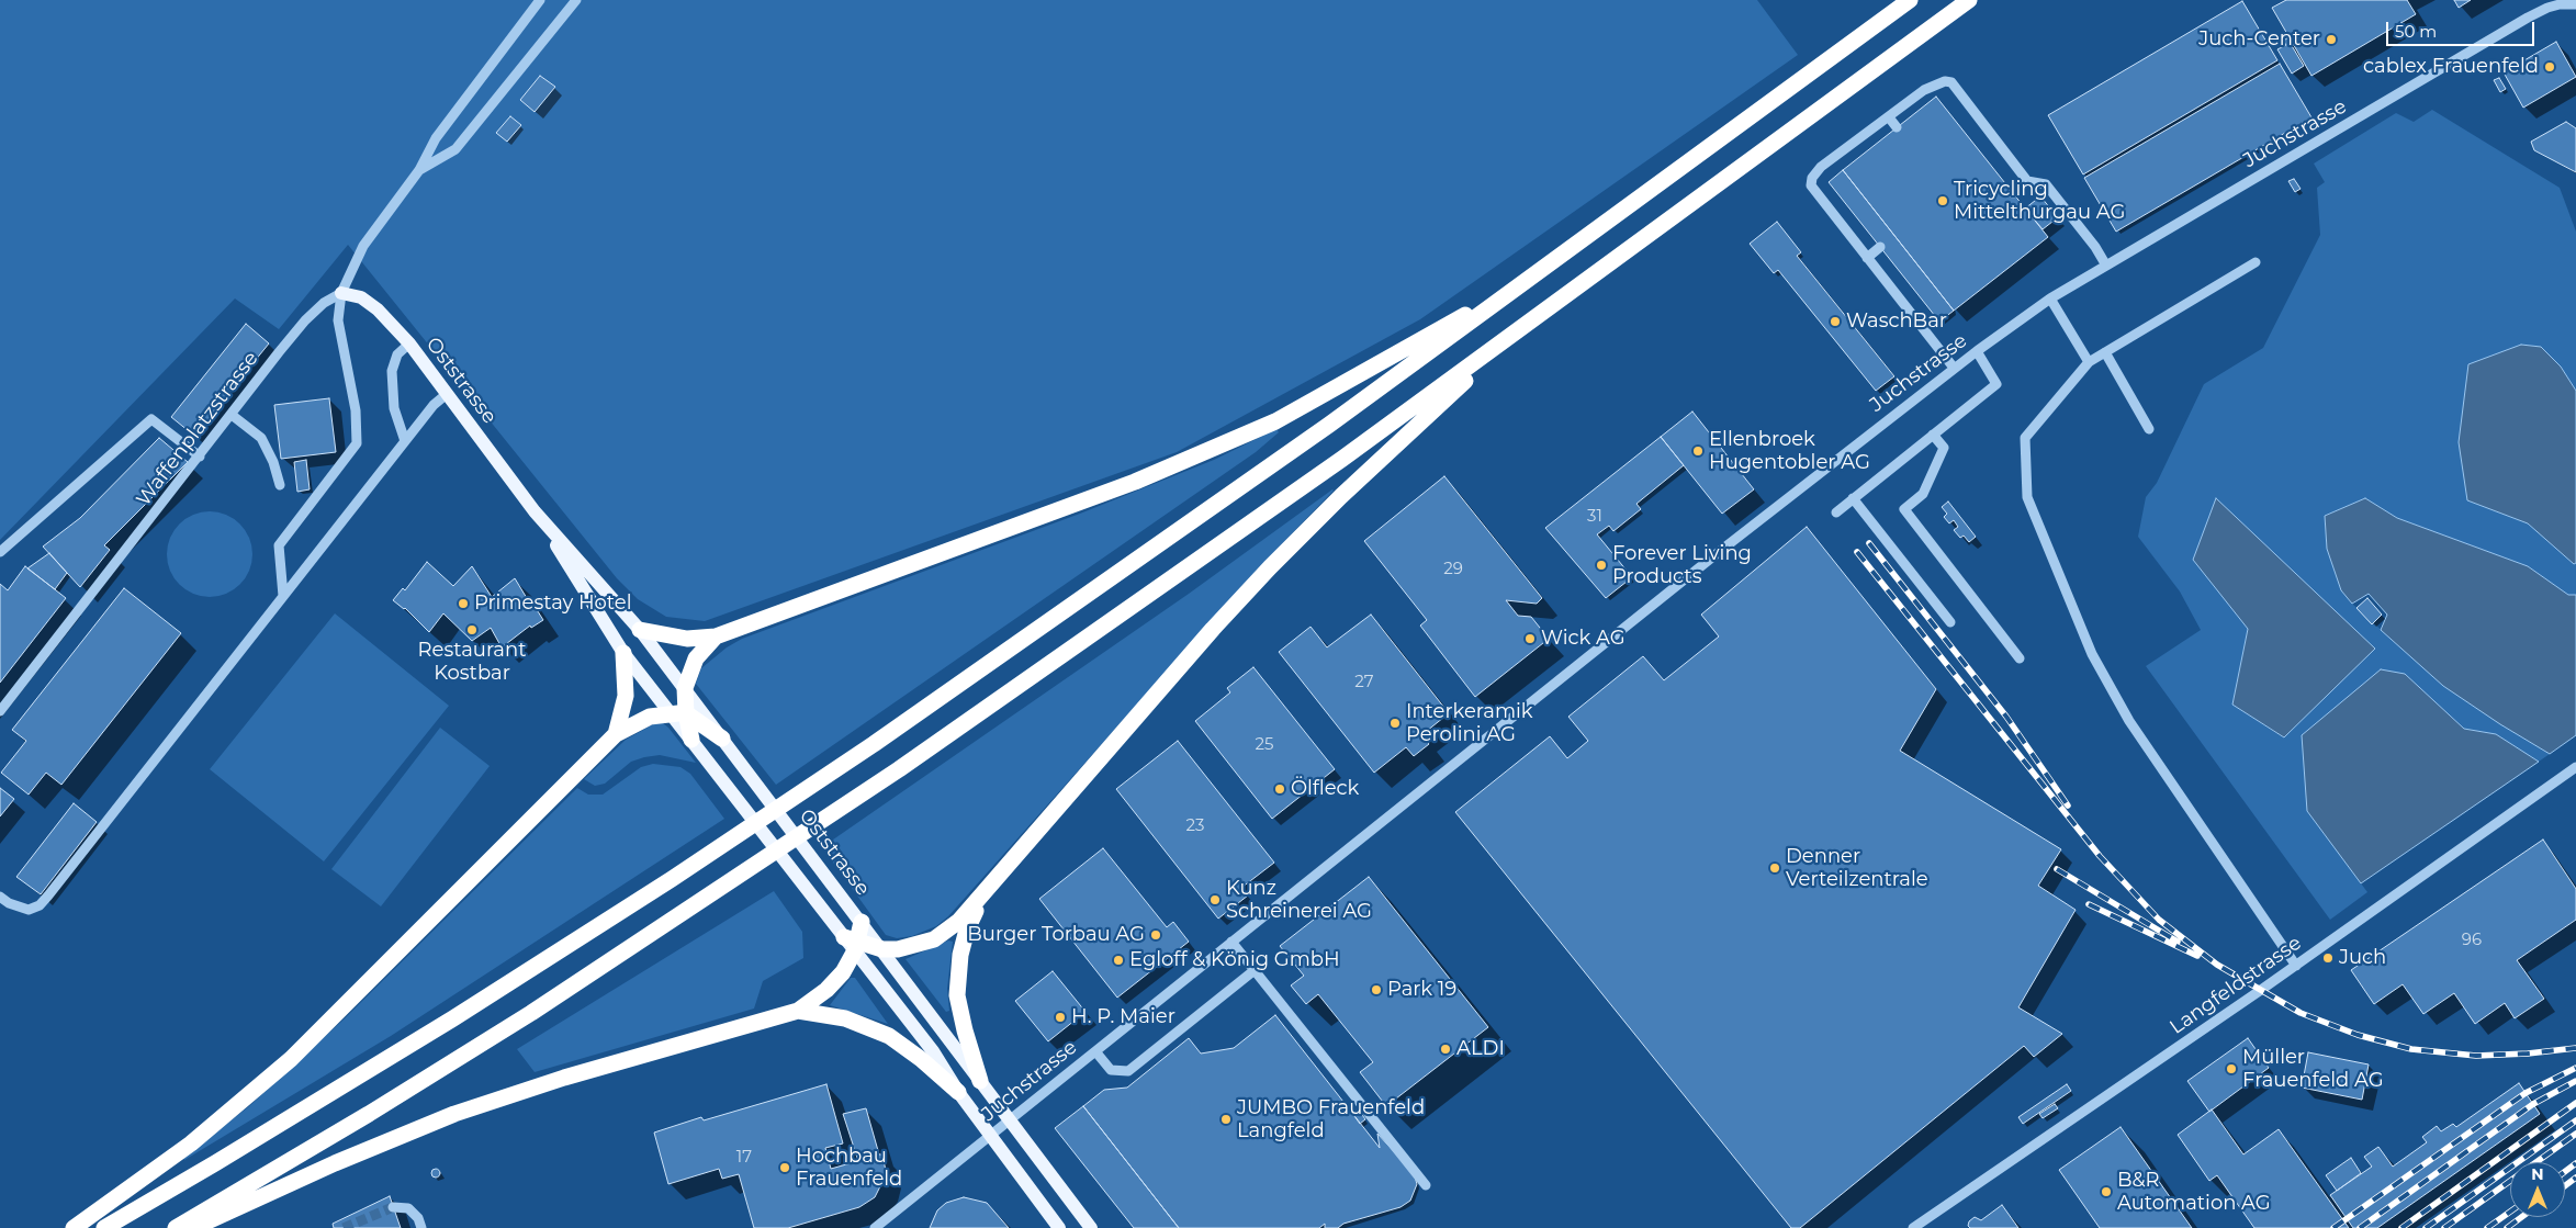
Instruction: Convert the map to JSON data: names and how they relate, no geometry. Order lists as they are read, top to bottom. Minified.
{"streets":{"main road":["Oststrasse"],"street":["Juchstrasse","Waffenplatzstrasse","Langfeldstrasse"]},"crossings":[["Oststrasse","Waffenplatzstrasse"]],"places":["Juch-Center","cablex Frauenfeld","Tricycling Mittelthurgau AG","WaschBar","Ellenbroek Hugentobler AG","Forever Living Products","Primestay Hotel","Restaurant Kostbar","Wick AG","Interkeramik Perolini AG","Ölfleck","Denner Verteilzentrale","Kunz Schreinerei AG","Burger Torbau AG","Juch","Egloff & König GmbH","Park 19","H. P. Maier","ALDI","Müller Frauenfeld AG","JUMBO Frauenfeld Langfeld","Hochbau Frauenfeld","B&R Automation AG"],"house_numbers":["31","29","27","25","23","96","17"],"scale_bar":"50 m","north":"top"}
